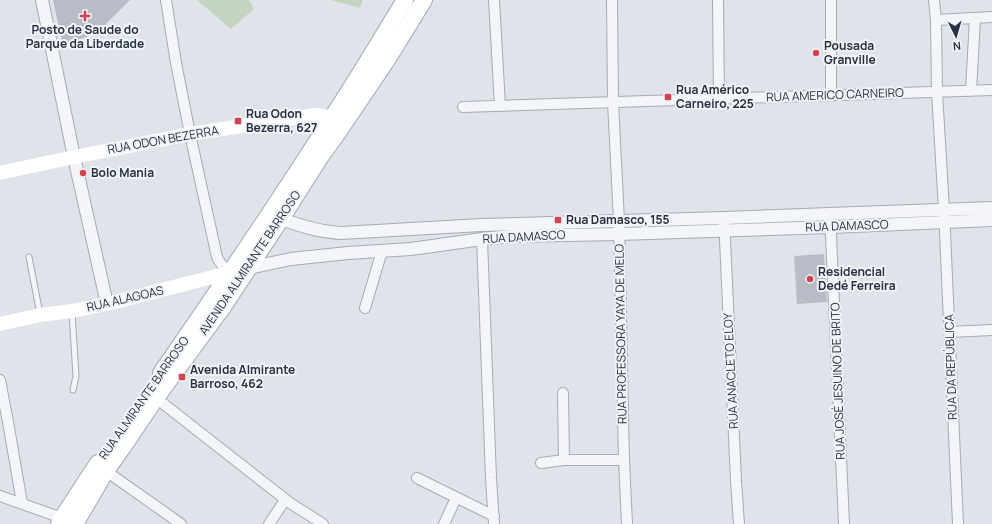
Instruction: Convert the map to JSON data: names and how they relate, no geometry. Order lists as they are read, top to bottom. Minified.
{"streets":{"main road":["RUA ODON BEZERRA","AVENIDA ALMIRANTE BARROSO","RUA ALAGOAS","RUA ALMIRANTE BARROSO"],"street":["RUA AMERICO CARNEIRO","RUA DAMASCO","RUA PROFESSORA YAYA DE MELO","RUA DA REPÚBLICA","RUA ANACLETO ELOY","RUA JOSÉ JESUINO DE BRITO"]},"crossings":[["RUA AMERICO CARNEIRO","RUA PROFESSORA YAYA DE MELO"],["RUA AMERICO CARNEIRO","RUA DA REPÚBLICA"],["RUA ODON BEZERRA","RUA ALMIRANTE BARROSO"],["RUA DAMASCO","AVENIDA ALMIRANTE BARROSO"],["RUA DAMASCO","RUA ALAGOAS"],["RUA DAMASCO","RUA PROFESSORA YAYA DE MELO"],["RUA DAMASCO","RUA DA REPÚBLICA"],["RUA DAMASCO","RUA ANACLETO ELOY"],["RUA DAMASCO","RUA JOSÉ JESUINO DE BRITO"],["AVENIDA ALMIRANTE BARROSO","RUA ALAGOAS"],["AVENIDA ALMIRANTE BARROSO","RUA ALMIRANTE BARROSO"],["RUA ALAGOAS","RUA ALMIRANTE BARROSO"]],"places":{"health":["Posto de Saude do Parque da Liberdade"],"other":["Pousada Granville","Bolo Mania","Residencial Dedé Ferreira"],"transit":["Rua Américo Carneiro, 225","Rua Odon Bezerra, 627","Rua Damasco, 155","Avenida Almirante Barroso, 462"]},"north":"bottom"}
